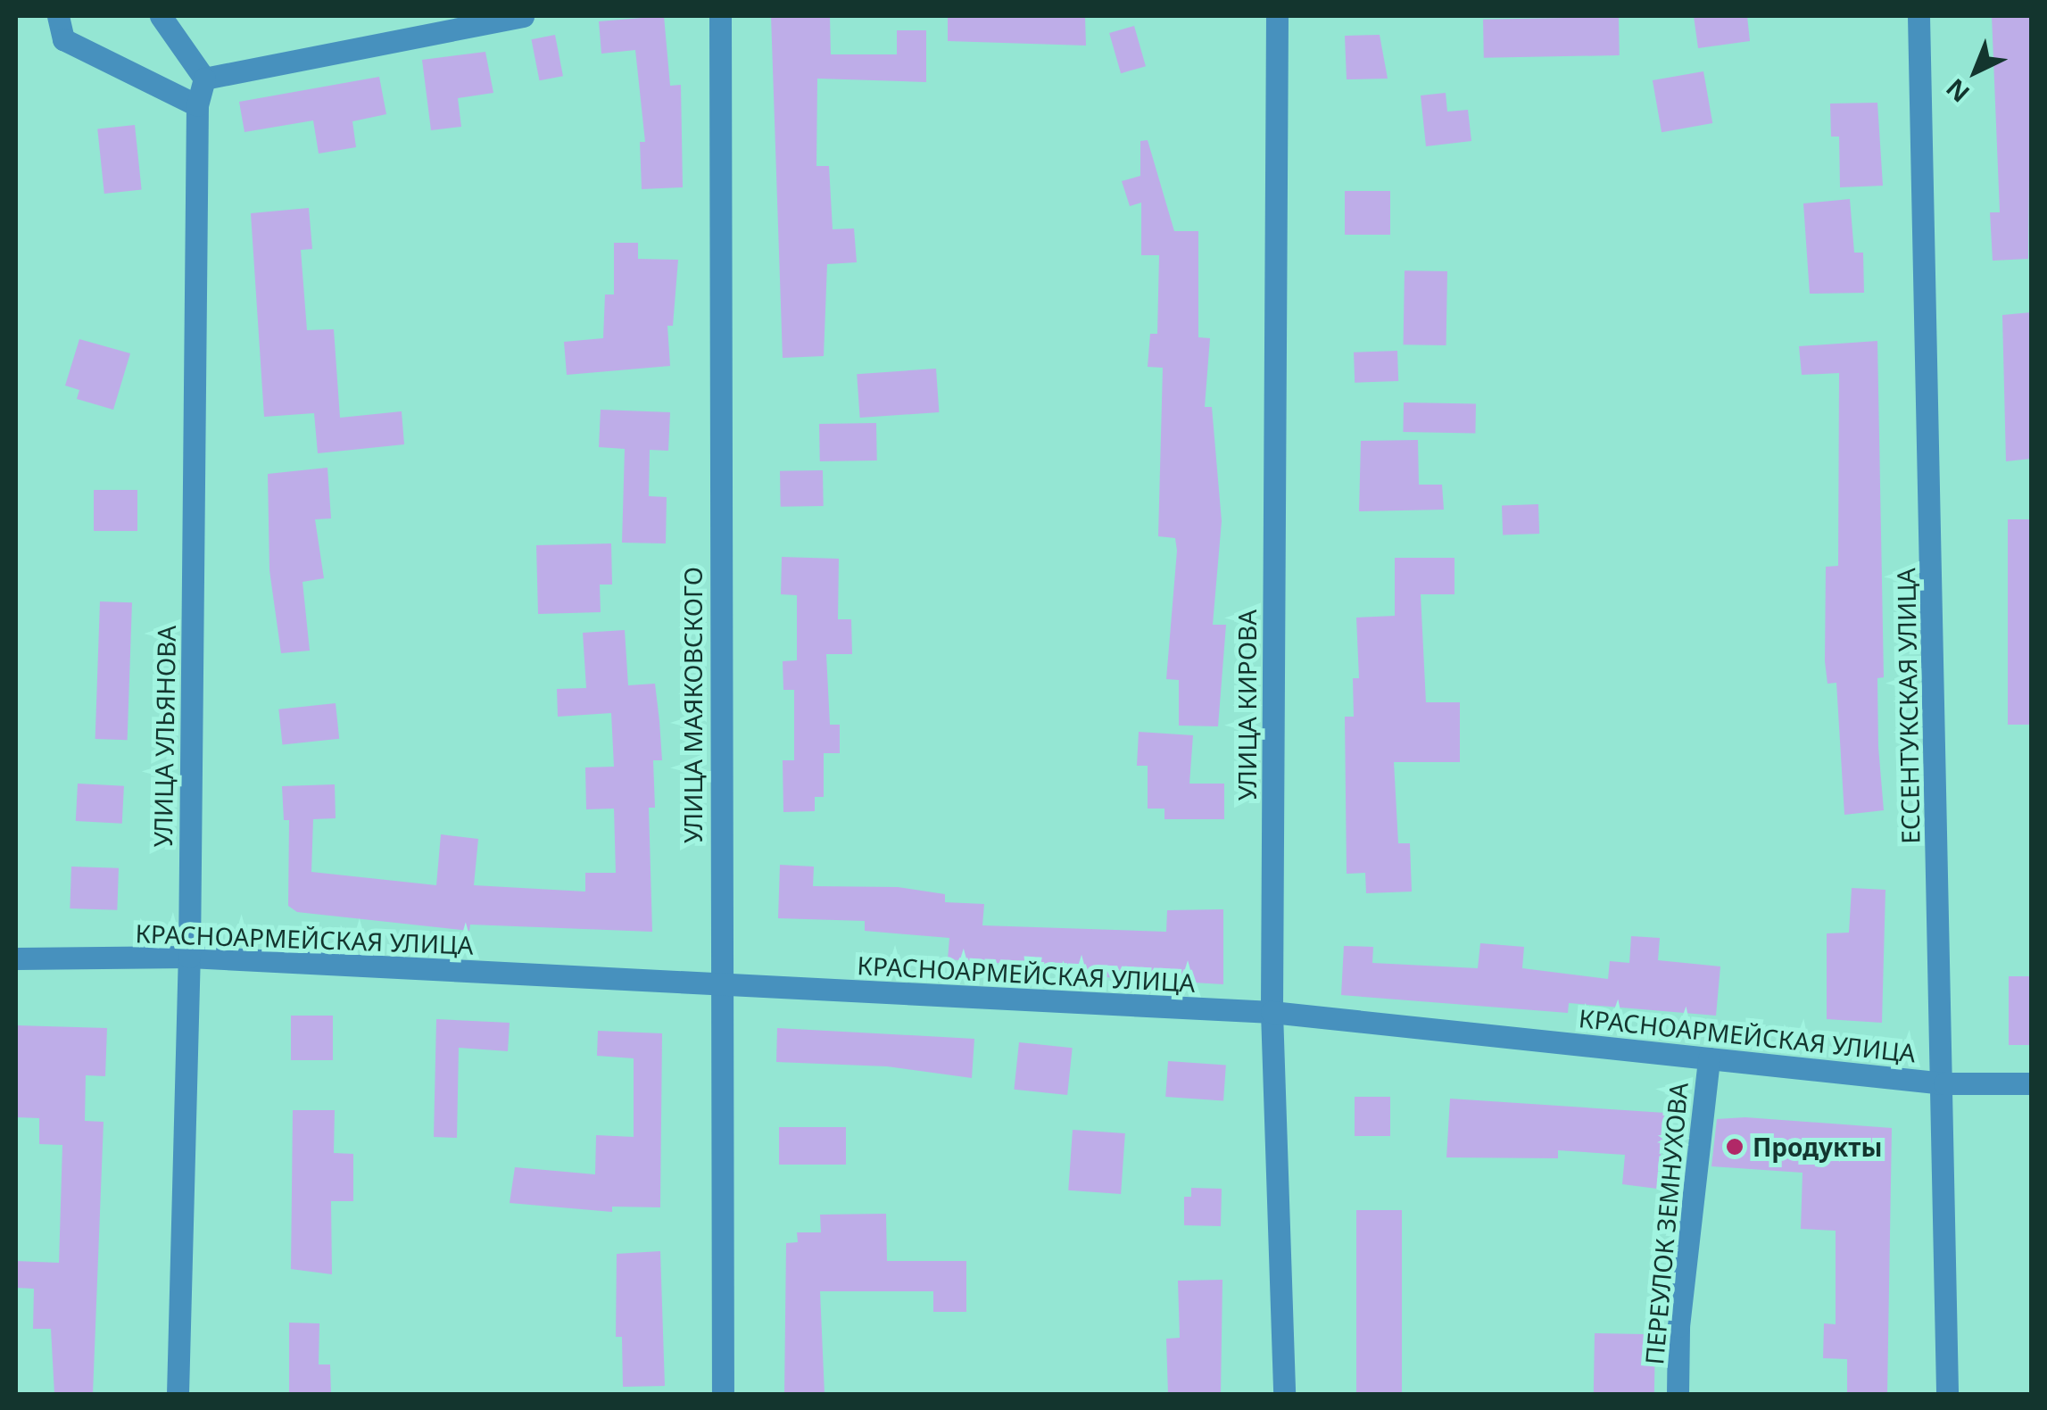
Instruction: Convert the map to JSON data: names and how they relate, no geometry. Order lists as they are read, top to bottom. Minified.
{"streets":{"street":["УЛИЦА МАЯКОВСКОГО","УЛИЦА КИРОВА","ЕССЕНТУКСКАЯ УЛИЦА","УЛИЦА УЛЬЯНОВА","КРАСНОАРМЕЙСКАЯ УЛИЦА","ПЕРЕУЛОК ЗЕМНУХОВА"]},"crossings":[["УЛИЦА МАЯКОВСКОГО","КРАСНОАРМЕЙСКАЯ УЛИЦА"],["УЛИЦА КИРОВА","КРАСНОАРМЕЙСКАЯ УЛИЦА"],["ЕССЕНТУКСКАЯ УЛИЦА","КРАСНОАРМЕЙСКАЯ УЛИЦА"],["УЛИЦА УЛЬЯНОВА","КРАСНОАРМЕЙСКАЯ УЛИЦА"],["КРАСНОАРМЕЙСКАЯ УЛИЦА","ПЕРЕУЛОК ЗЕМНУХОВА"]],"places":["Продукты"],"north":"bottom left"}
